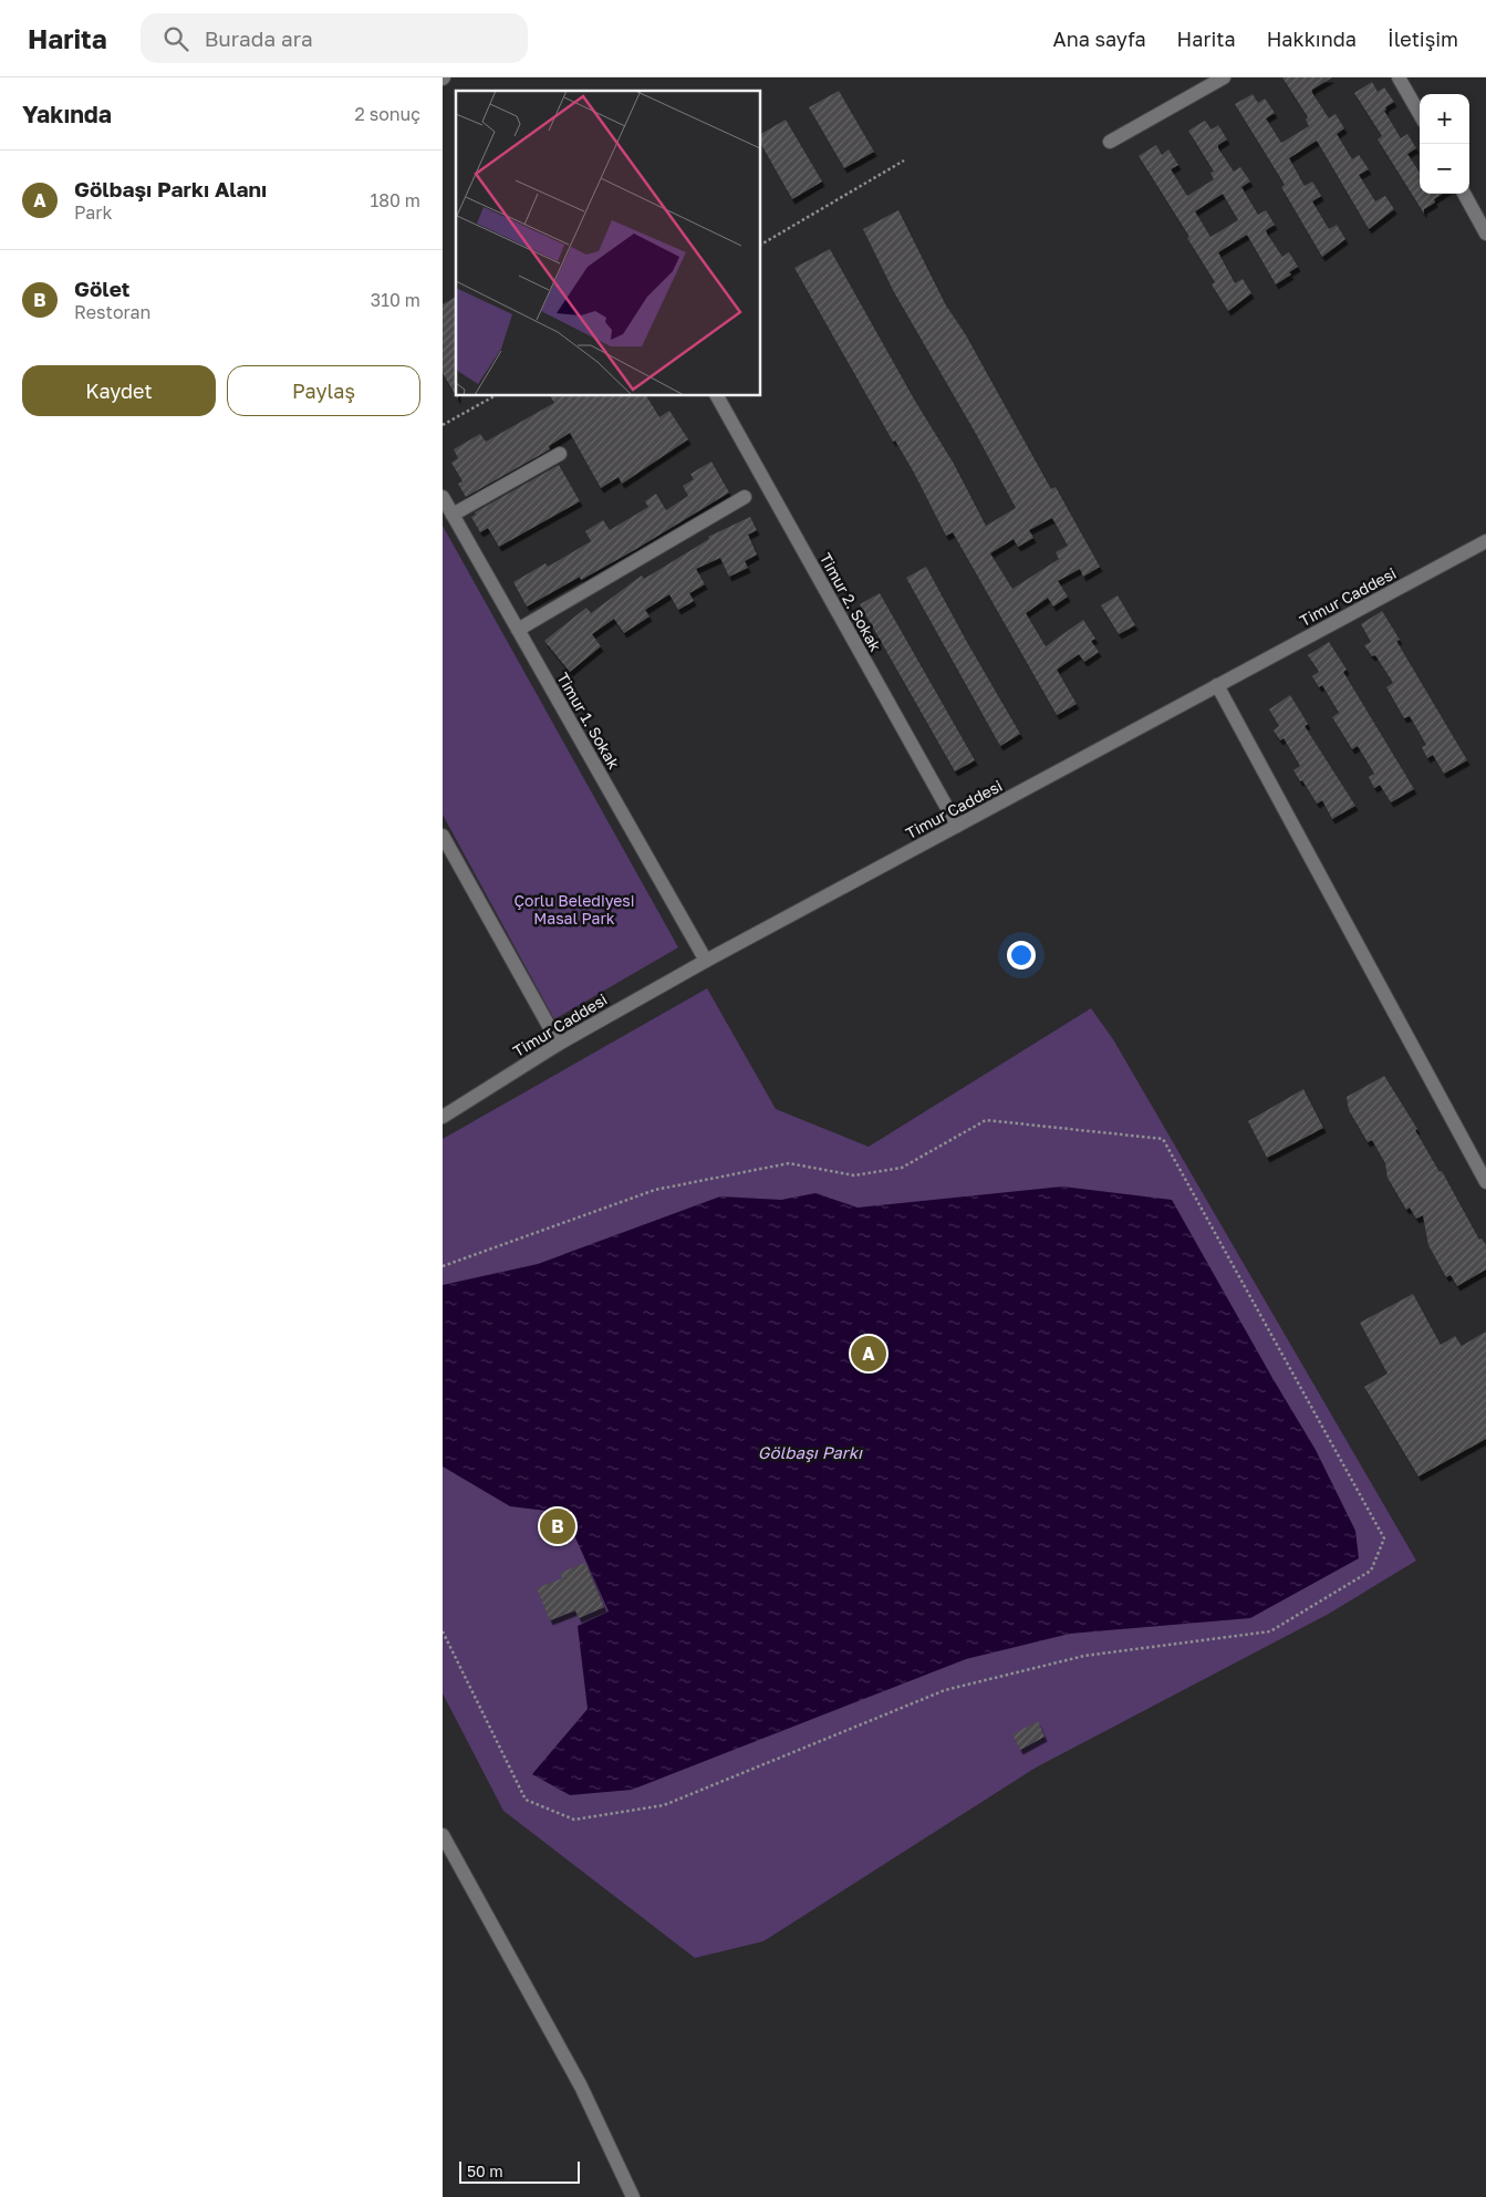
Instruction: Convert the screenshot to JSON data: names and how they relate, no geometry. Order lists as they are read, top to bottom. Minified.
{"streets":{"street":["Timur Caddesi","Timur 2. Sokak","Timur 1. Sokak"]},"crossings":[["Timur Caddesi","Timur 2. Sokak"],["Timur Caddesi","Timur 1. Sokak"]],"water":["Gölbaşı Parkı"],"parks":["Çorlu Belediyesi Masal Park"],"scale_bar":"50 m","page":{"header":"Harita","search":"Burada ara","nav":["Ana sayfa","Harita","Hakkında","İletişim"],"heading":["Yakında","2 sonuç"],"map_buttons":["+","−"],"list":[{"mark":"A","name":"Gölbaşı Parkı Alanı","note":"Park","value":"180 m"},{"mark":"B","name":"Gölet","note":"Restoran","value":"310 m"}],"buttons":["Kaydet","Paylaş"],"pins":["A","B"],"scale":"50 m"}}
